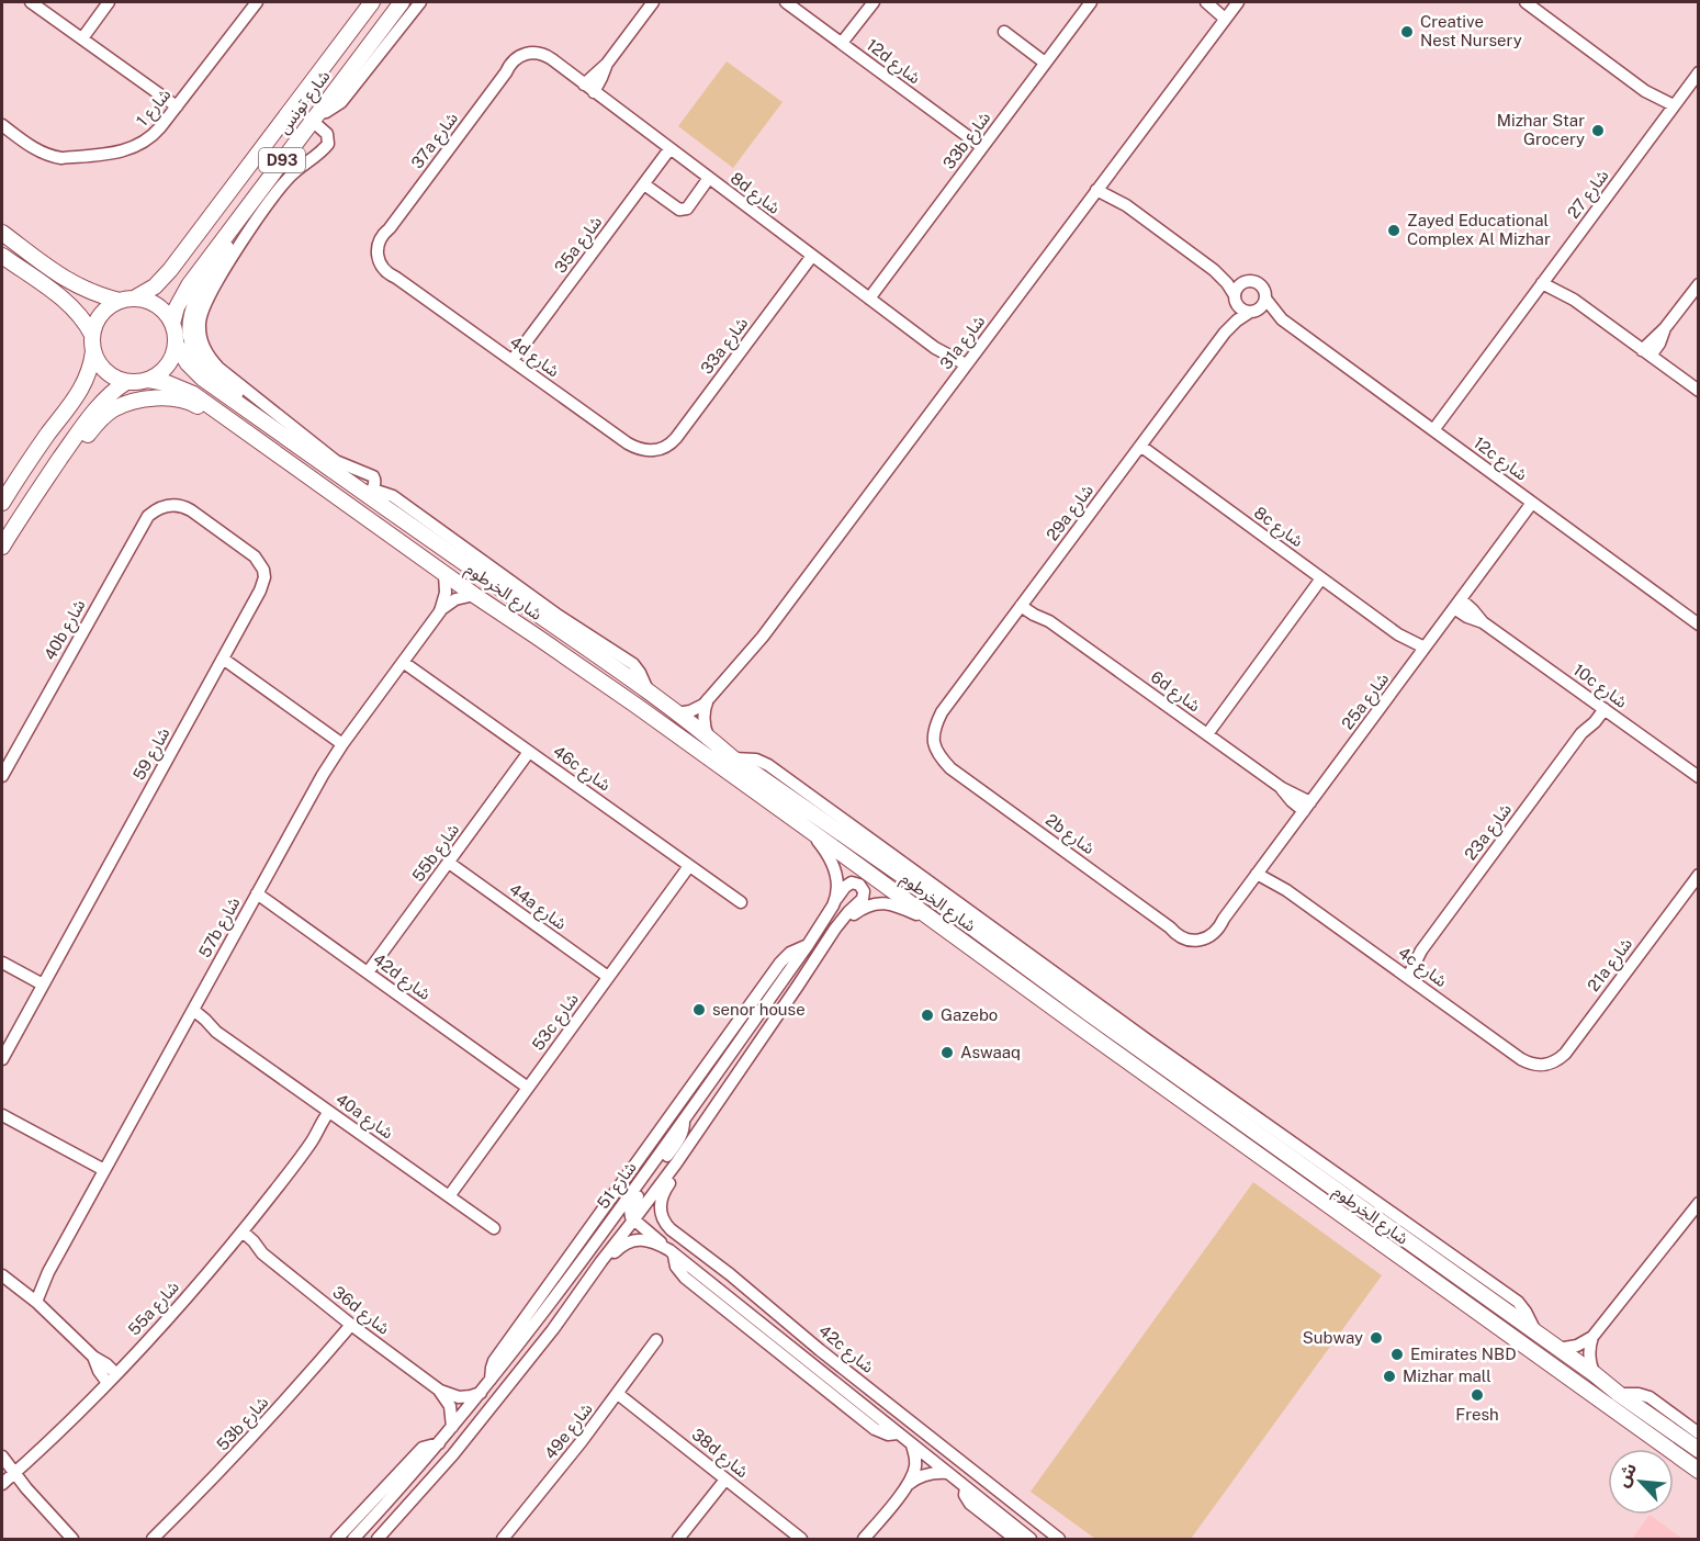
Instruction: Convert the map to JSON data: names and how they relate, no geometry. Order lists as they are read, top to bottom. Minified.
{"streets":{"main road":["شارع تونس","D93","شارع الخرطوم"],"street":["12d شارع","شارع 1","37a شارع","33b شارع","8d شارع","شارع 27","35a شارع","31a شارع","33a شارع","4d شارع","12c شارع","29a شارع","8c شارع","40b شارع","10c شارع","6d شارع","25a شارع","شارع 59","46c شارع","23a شارع","2b شارع","55b شارع","44a شارع","57b شارع","21a شارع","4c شارع","42d شارع","53c شارع","40a شارع","شارع 51","55a شارع","36d شارع","42c شارع","53b شارع","49e شارع","38d شارع"]},"crossings":[["12d شارع","33b شارع"],["شارع تونس","شارع الخرطوم"],["37a شارع","8d شارع"],["37a شارع","4d شارع"],["33b شارع","8d شارع"],["8d شارع","35a شارع"],["8d شارع","31a شارع"],["8d شارع","33a شارع"],["شارع 27","12c شارع"],["35a شارع","4d شارع"],["31a شارع","شارع الخرطوم"],["33a شارع","4d شارع"],["12c شارع","29a شارع"],["12c شارع","25a شارع"],["29a شارع","8c شارع"],["29a شارع","6d شارع"],["29a شارع","2b شارع"],["8c شارع","25a شارع"],["شارع الخرطوم","57b شارع"],["شارع الخرطوم","شارع 51"],["40b شارع","شارع 59"],["10c شارع","25a شارع"],["10c شارع","23a شارع"],["6d شارع","25a شارع"],["25a شارع","2b شارع"],["25a شارع","4c شارع"],["46c شارع","55b شارع"],["46c شارع","57b شارع"],["46c شارع","53c شارع"],["23a شارع","4c شارع"],["55b شارع","44a شارع"],["55b شارع","42d شارع"],["44a شارع","53c شارع"],["57b شارع","42d شارع"],["57b شارع","40a شارع"],["21a شارع","4c شارع"],["42d شارع","53c شارع"],["53c شارع","40a شارع"],["40a شارع","55a شارع"],["شارع 51","36d شارع"],["شارع 51","42c شارع"],["55a شارع","36d شارع"],["36d شارع","53b شارع"],["49e شارع","38d شارع"]],"places":["Creative Nest Nursery","Mizhar Star Grocery","Zayed Educational Complex Al Mizhar","senor house","Gazebo","Aswaaq","Subway","Emirates NBD","Mizhar mall","Fresh"],"north":"top left"}
